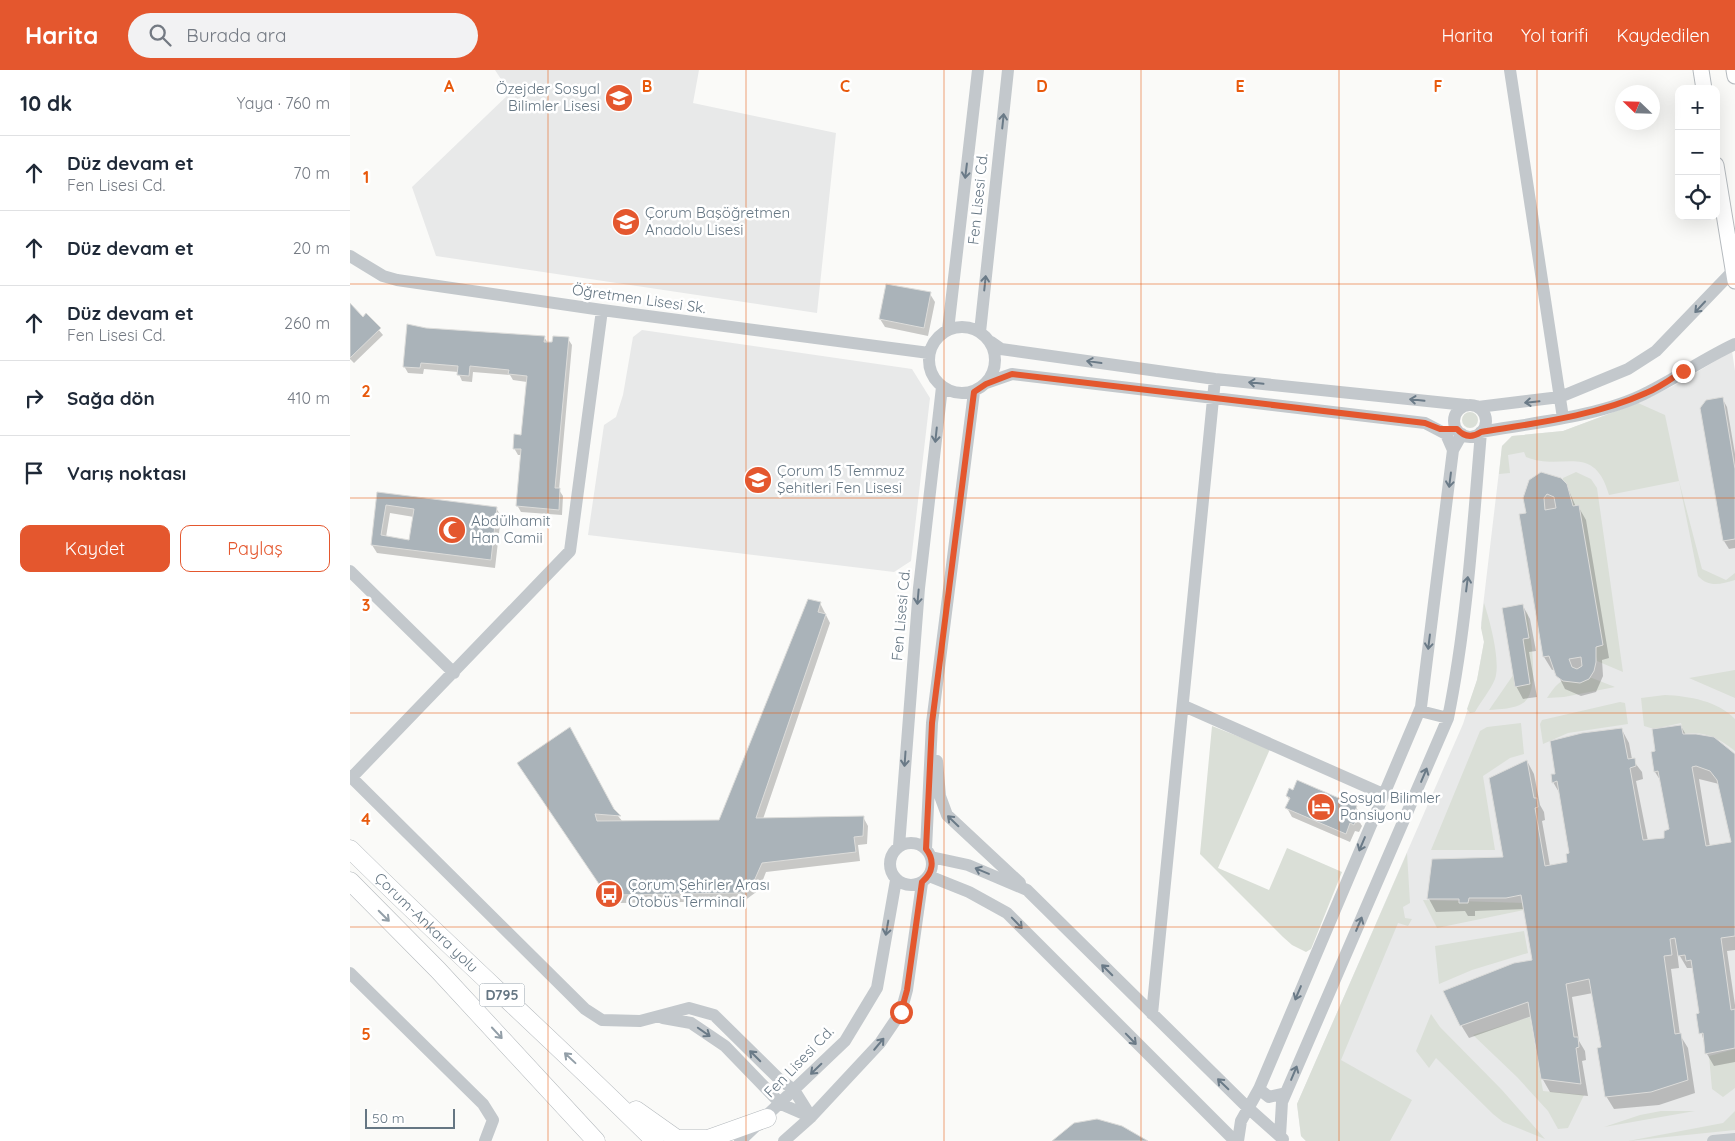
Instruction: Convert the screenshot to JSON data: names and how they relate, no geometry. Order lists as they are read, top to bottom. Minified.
{"streets":{"highway":["Çorum-Ankara yolu","D795"],"street":["Fen Lisesi Cd.","Öğretmen Lisesi Sk."]},"crossings":[["Fen Lisesi Cd.","Öğretmen Lisesi Sk."]],"places":{"school or university":["Özejder Sosyal Bilimler Lisesi","Çorum Başöğretmen Anadolu Lisesi","Çorum 15 Temmuz Şehitleri Fen Lisesi"],"mosque":["Abdülhamit Han Camii"],"hotel":["Sosyal Bilimler Pansiyonu"],"bus stop":["Çorum Şehirler Arası Otobüs Terminali"]},"scale_bar":"50 m","north":"top left","page":{"header":"Harita","search":"Burada ara","nav":["Harita","Yol tarifi","Kaydedilen"],"heading":["10 dk","Yaya · 760 m"],"map_buttons":["+","−"],"list":[["Düz devam et","Fen Lisesi Cd.","70 m"],["Düz devam et","20 m"],["Düz devam et","Fen Lisesi Cd.","260 m"],["Sağa dön","410 m"],"Varış noktası"],"buttons":["Kaydet","Paylaş"],"scale":"50 m"},"grid":{"columns":["A","B","C","D","E","F"],"rows":["1","2","3","4","5"]}}
